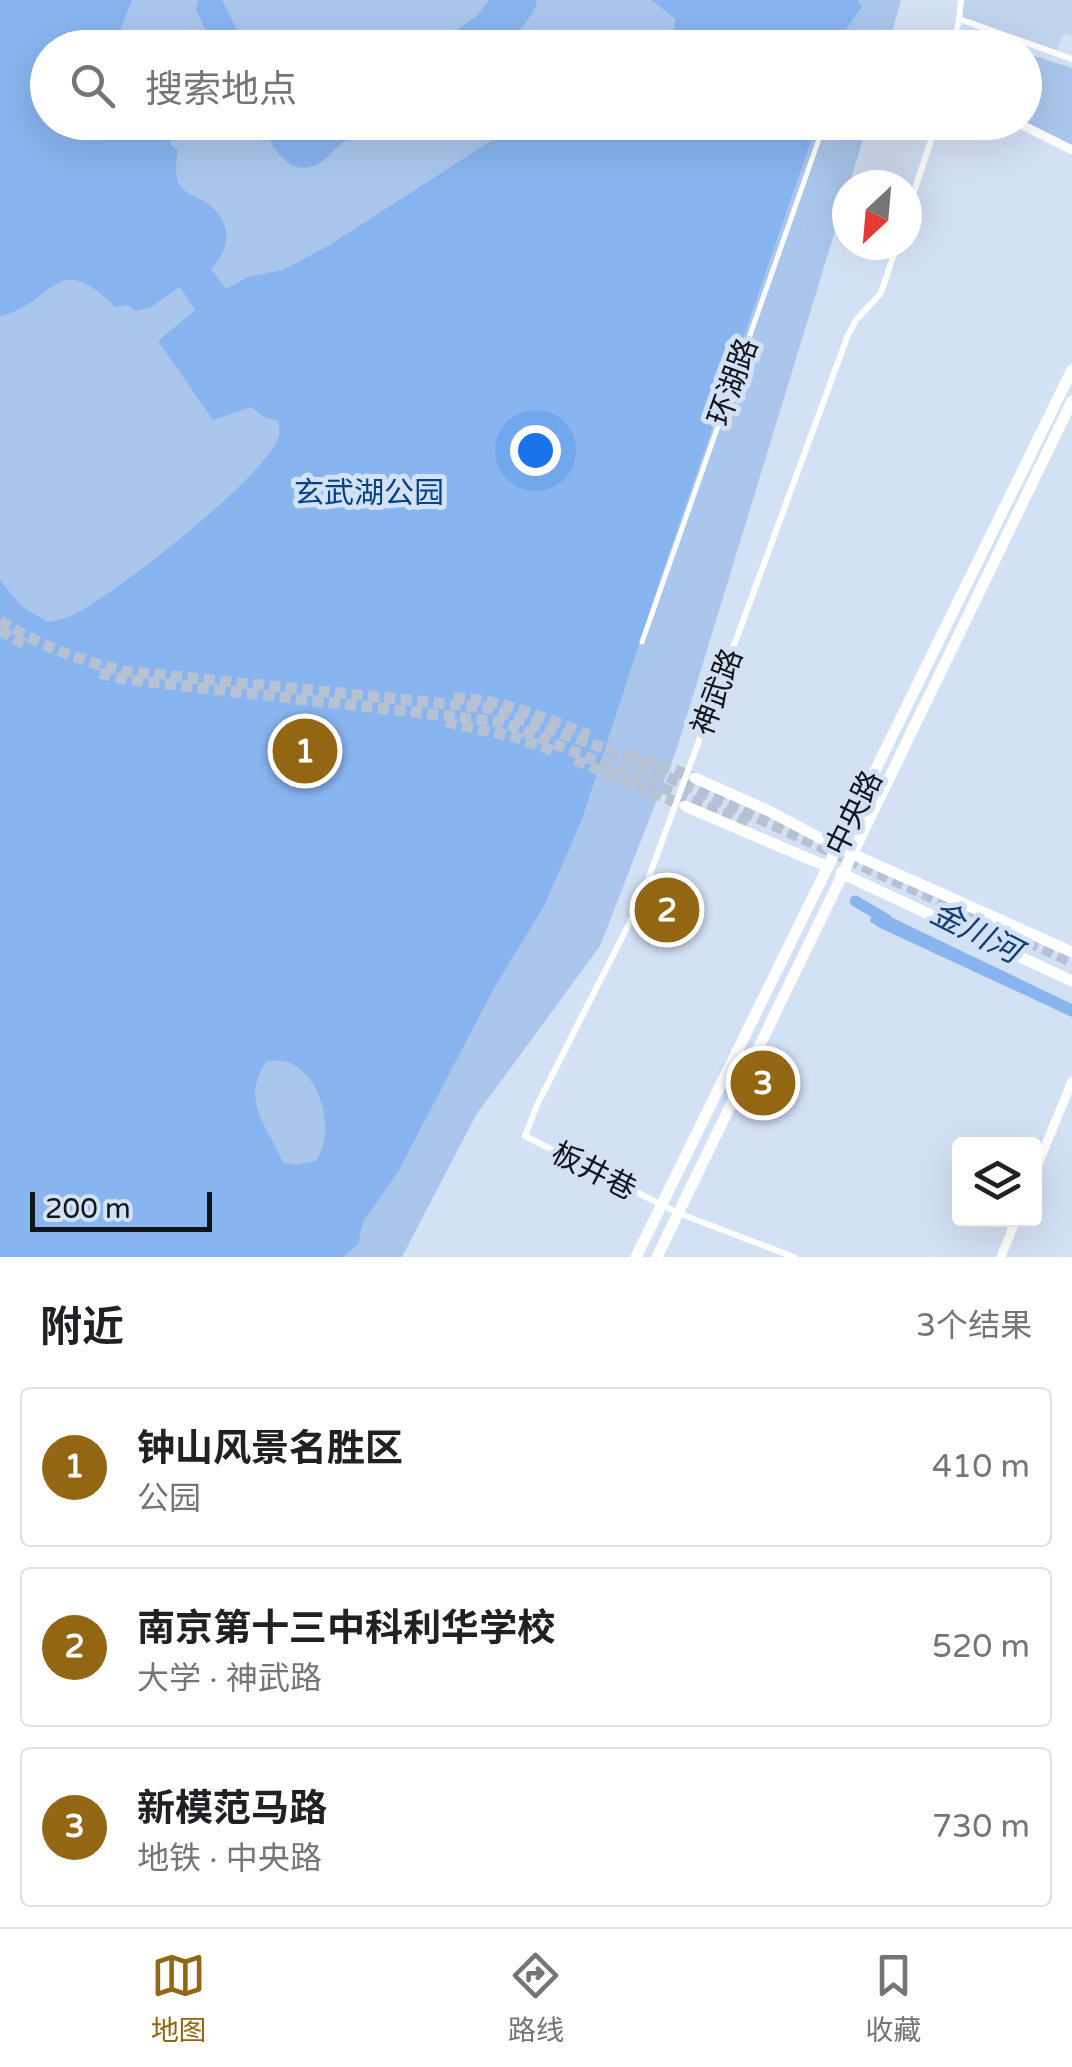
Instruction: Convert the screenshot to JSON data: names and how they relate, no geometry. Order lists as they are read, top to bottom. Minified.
{"streets":{"main road":["中央路"],"street":["环湖路","神武路","板井巷"]},"crossings":[["神武路","板井巷"],["中央路","板井巷"]],"water":["金川河"],"parks":["玄武湖公园"],"scale_bar":"200 m","north":"bottom left","page":{"search":"搜索地点","pins":["1","2","3"],"scale":"200 m","heading":["附近","3个结果"],"list":[{"mark":"1","name":"钟山风景名胜区","note":"公园","value":"410 m"},{"mark":"2","name":"南京第十三中科利华学校","note":"大学 · 神武路","value":"520 m"},{"mark":"3","name":"新模范马路","note":"地铁 · 中央路","value":"730 m"}],"nav":["地图","路线","收藏"]}}
